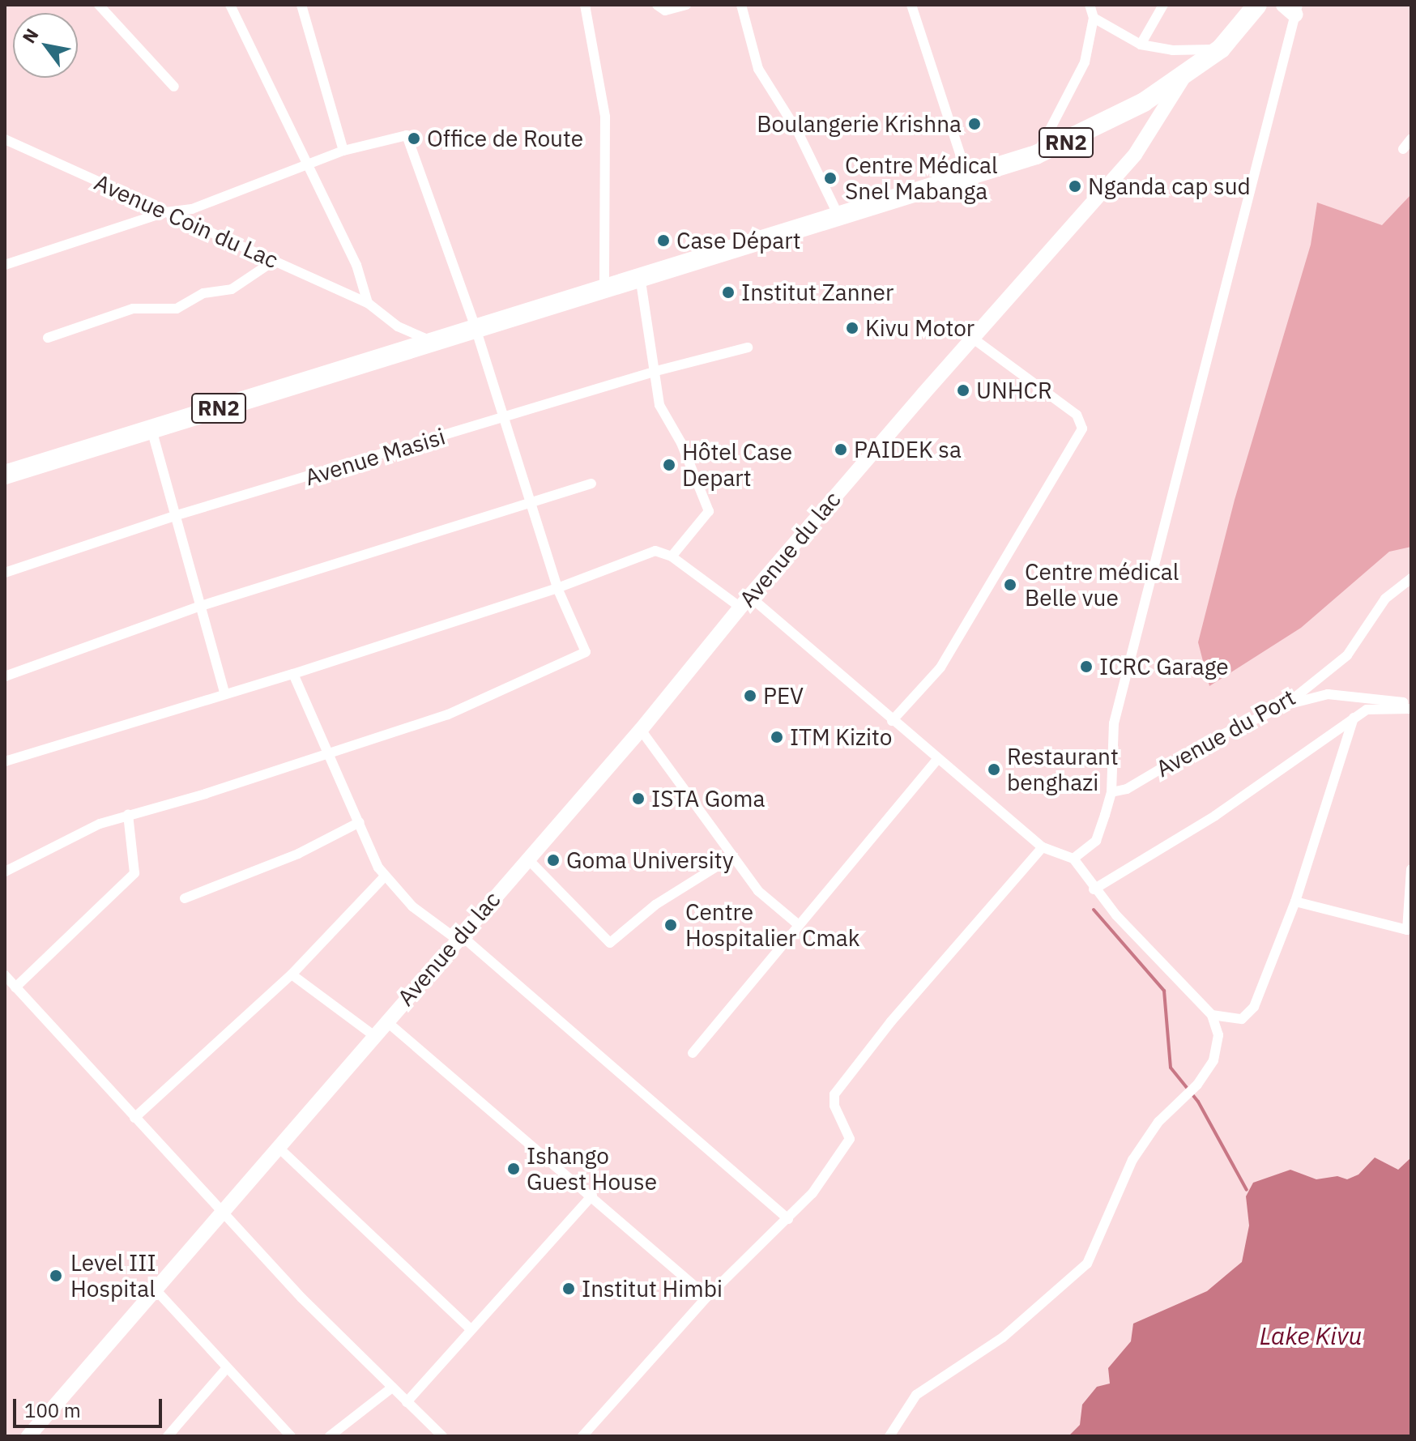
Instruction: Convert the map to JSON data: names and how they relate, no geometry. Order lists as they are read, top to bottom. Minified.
{"streets":{"highway":["RN2"],"main road":["Avenue du lac"],"street":["Avenue Coin du Lac","Avenue Masisi","Avenue du Port"]},"crossings":[["RN2","Avenue Coin du Lac"],["RN2","Avenue du lac"]],"water":["Lake Kivu"],"places":["Boulangerie Krishna","Office de Route","Centre Médical Snel Mabanga","Nganda cap sud","Case Départ","Institut Zanner","Kivu Motor","UNHCR","PAIDEK sa","Hôtel Case Depart","Centre médical Belle vue","ICRC Garage","PEV","ITM Kizito","Restaurant benghazi","ISTA Goma","Goma University","Centre Hospitalier Cmak","Ishango Guest House","Level III Hospital","Institut Himbi"],"scale_bar":"100 m","north":"top left"}
